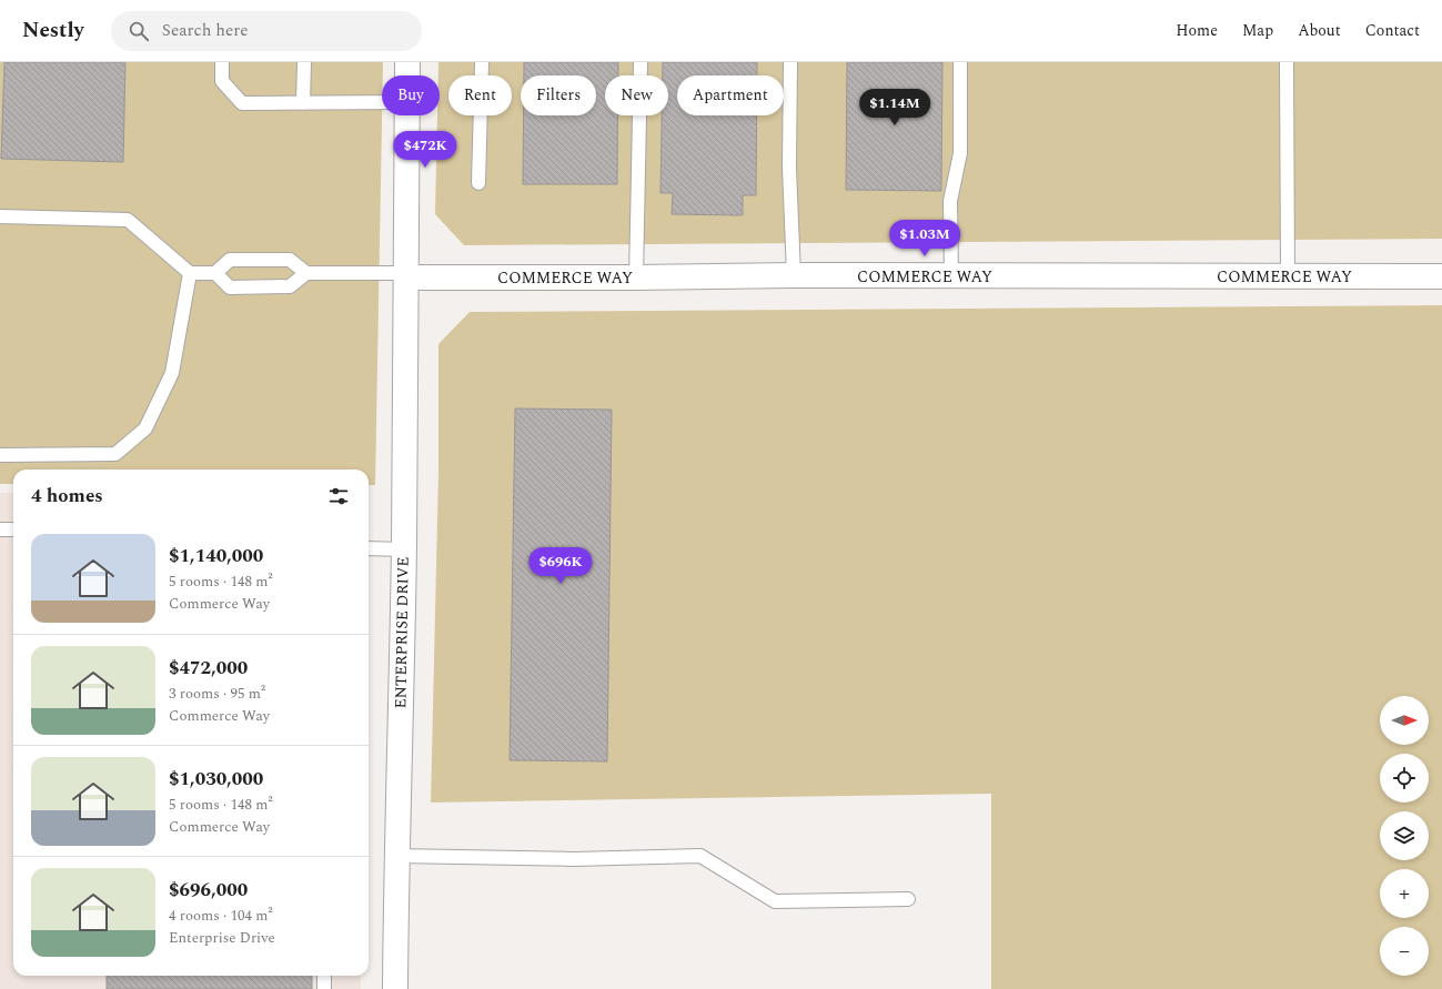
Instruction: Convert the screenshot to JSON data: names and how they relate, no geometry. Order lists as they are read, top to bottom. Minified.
{"streets":{"street":["COMMERCE WAY","ENTERPRISE DRIVE"]},"crossings":[["COMMERCE WAY","ENTERPRISE DRIVE"]],"north":"right","page":{"header":"Nestly","search":"Search here","nav":["Home","Map","About","Contact"],"chip":["Buy","Rent","Filters","New","Apartment"],"price":["$1.14M","$472K","$1.03M","$696K"],"heading":"4 homes","list":[{"name":"$1,140,000","note":"5 rooms · 148 m² · Commerce Way"},{"name":"$472,000","note":"3 rooms · 95 m² · Commerce Way"},{"name":"$1,030,000","note":"5 rooms · 148 m² · Commerce Way"},{"name":"$696,000","note":"4 rooms · 104 m² · Enterprise Drive"}],"map_buttons":["+","−"]}}
